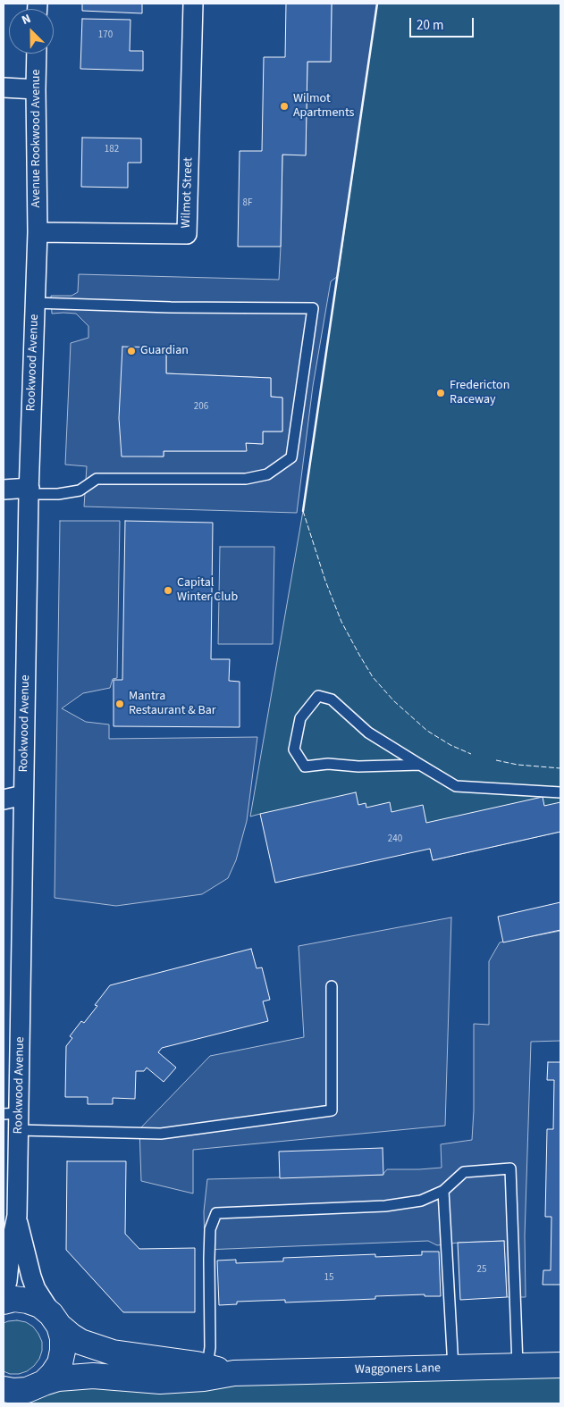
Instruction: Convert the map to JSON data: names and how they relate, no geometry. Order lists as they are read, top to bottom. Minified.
{"streets":{"street":["Avenue Rookwood Avenue","Wilmot Street","Rookwood Avenue","Waggoners Lane"]},"crossings":[["Avenue Rookwood Avenue","Wilmot Street"],["Avenue Rookwood Avenue","Rookwood Avenue"],["Wilmot Street","Rookwood Avenue"],["Rookwood Avenue","Waggoners Lane"]],"places":["Wilmot Apartments","Guardian","Fredericton Raceway","Capital Winter Club","Mantra Restaurant & Bar"],"house_numbers":["170","182","8F","206","240","25","15"],"scale_bar":"20 m","north":"top left"}
